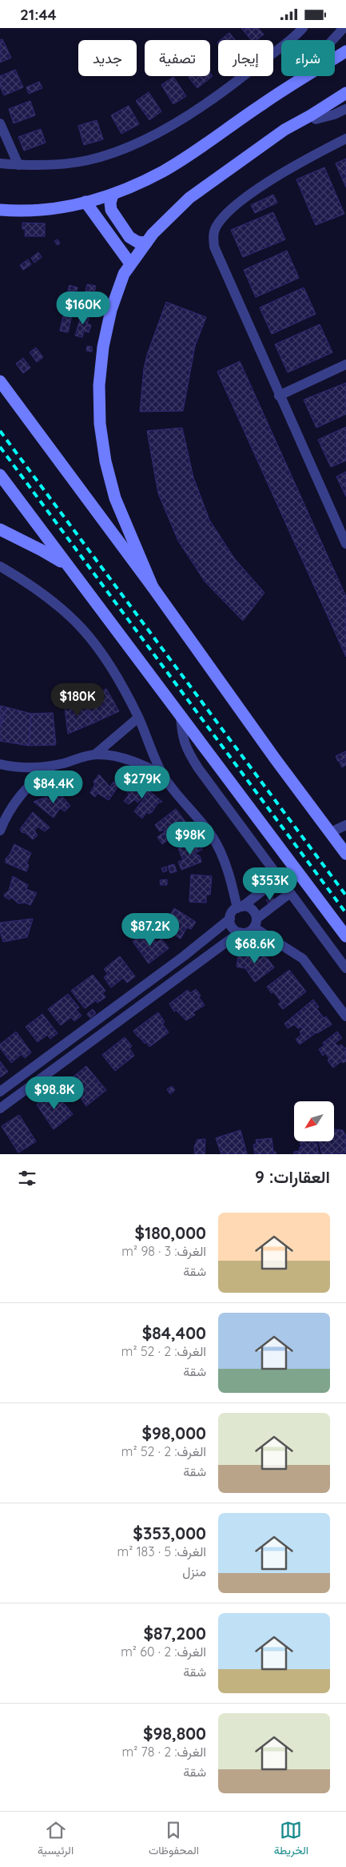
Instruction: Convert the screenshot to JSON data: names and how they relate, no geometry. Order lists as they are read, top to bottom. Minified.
{"north":"bottom left","page":{"status":"21:44","chip":["شراء","إيجار","تصفية","جديد"],"price":["$160K","$180K","$279K","$84.4K","$98K","$353K","$87.2K","$68.6K","$98.8K"],"heading":"العقارات: 9","list":[{"name":"$180,000","note":"الغرف: 3 · 98 m² · شقة"},{"name":"$84,400","note":"الغرف: 2 · 52 m² · شقة"},{"name":"$98,000","note":"الغرف: 2 · 52 m² · شقة"},{"name":"$353,000","note":"الغرف: 5 · 183 m² · منزل"},{"name":"$87,200","note":"الغرف: 2 · 60 m² · شقة"},{"name":"$98,800","note":"الغرف: 2 · 78 m² · شقة"}],"tabs":["الخريطة","المحفوظات","الرئيسية"]}}
